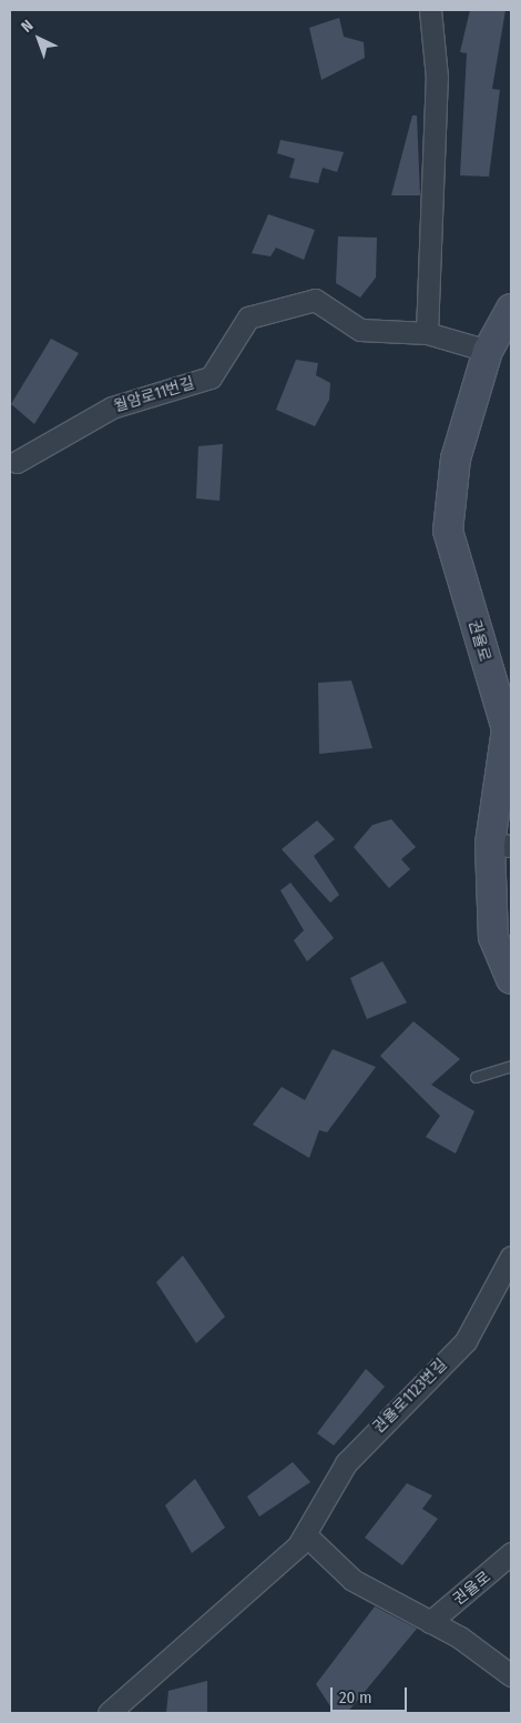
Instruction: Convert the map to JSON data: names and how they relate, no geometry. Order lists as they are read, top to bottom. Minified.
{"streets":{"main road":["권율로"],"street":["월암로11번길","권율로1123번길"]},"crossings":[["월암로11번길","권율로"]],"scale_bar":"20 m","north":"top left"}
